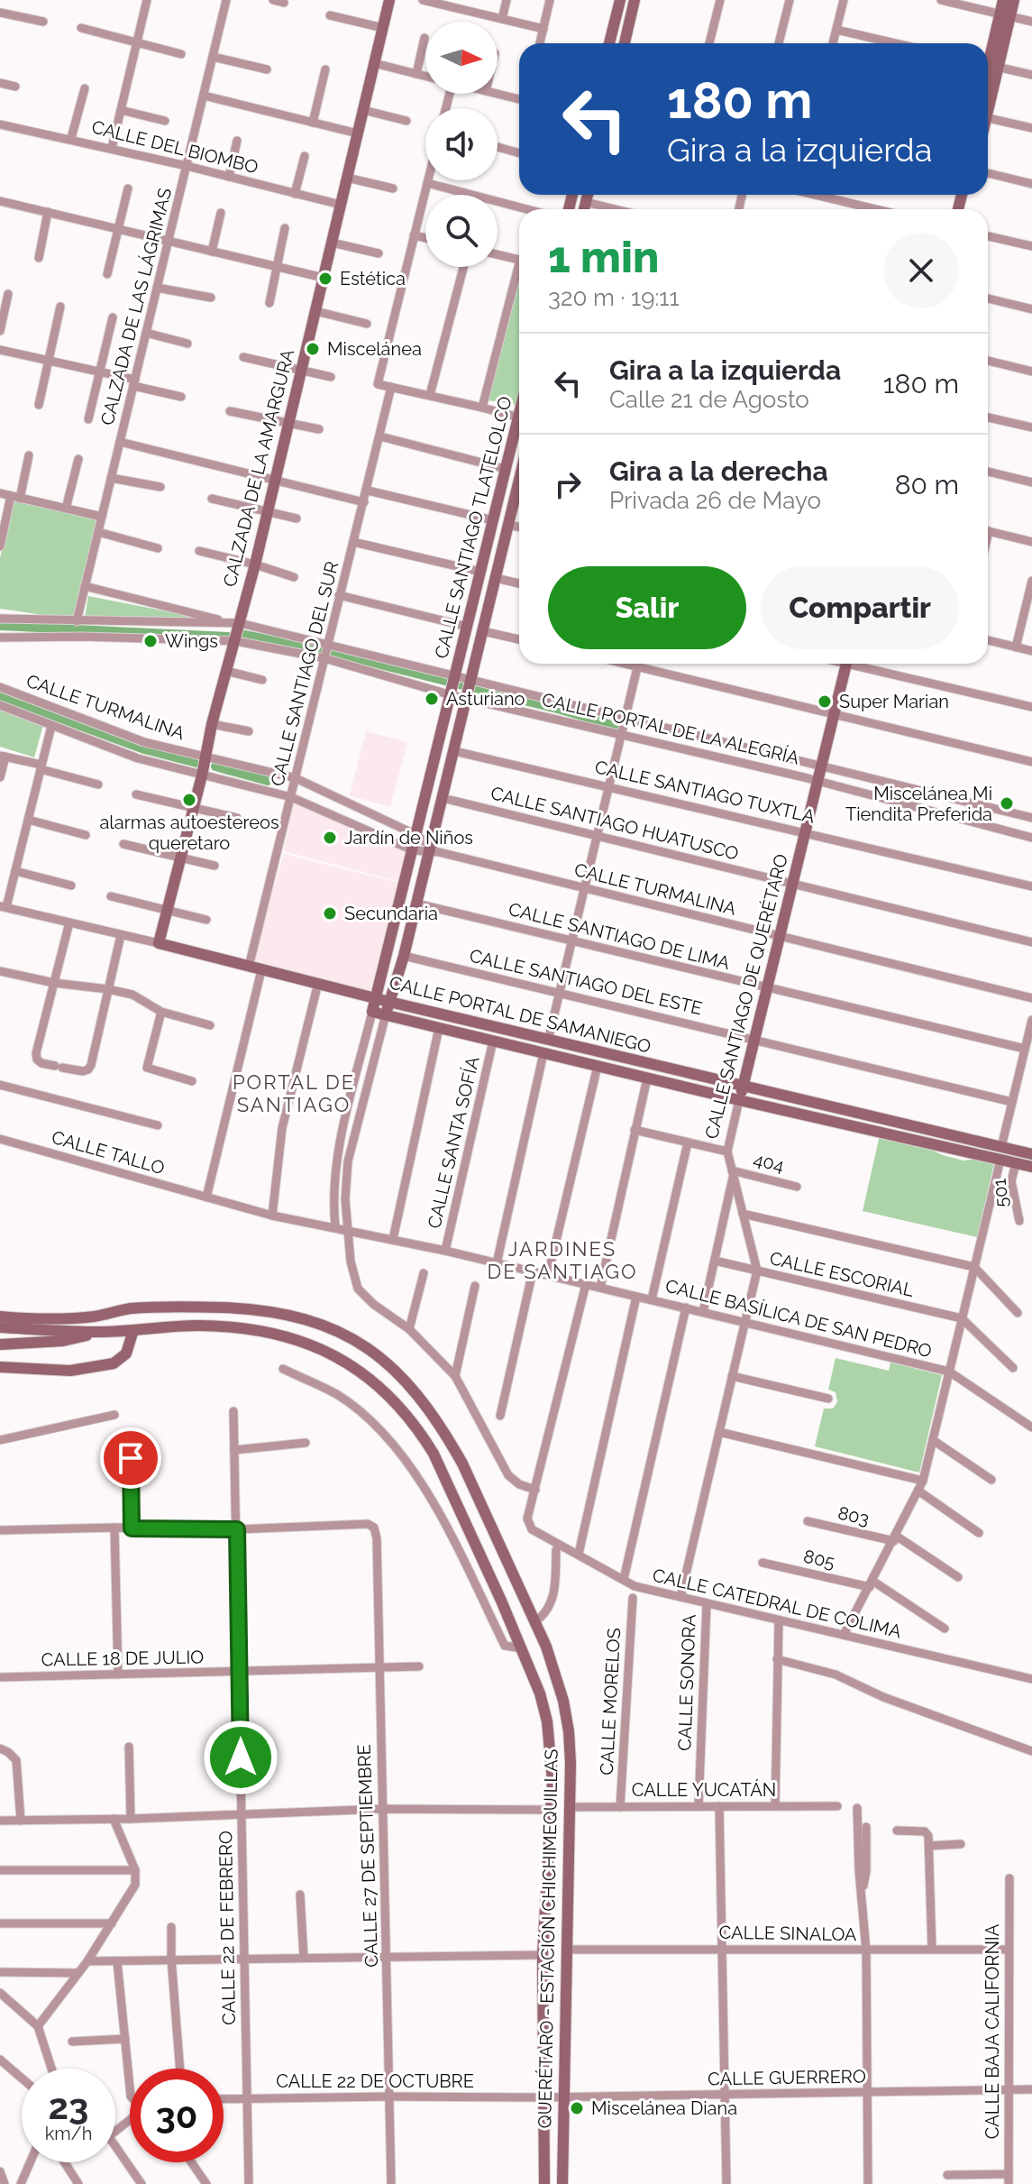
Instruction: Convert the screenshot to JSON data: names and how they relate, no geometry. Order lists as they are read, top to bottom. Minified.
{"streets":{"street":["CALLE DEL BIOMBO","CALZADA DE LAS LÁGRIMAS","CALZADA DE LA AMARGURA","CALLE SANTIAGO TLATELOLCO","CALLE SANTIAGO DEL SUR","CALLE TURMALINA","CALLE PORTAL DE LA ALEGRÍA","CALLE SANTIAGO TUXTLA","CALLE SANTIAGO HUATUSCO","CALLE SANTIAGO DE LIMA","CALLE SANTIAGO DEL ESTE","CALLE SANTIAGO DE QUERÉTARO","CALLE PORTAL DE SAMANIEGO","CALLE SANTA SOFÍA","CALLE TALLO","404","501","CALLE ESCORIAL","CALLE BASÍLICA DE SAN PEDRO","803","805","CALLE CATEDRAL DE COLIMA","CALLE 18 DE JULIO","CALLE SONORA","CALLE MORELOS","CALLE YUCATÁN","CALLE 27 DE SEPTIEMBRE","CALLE 22 DE FEBRERO","CALLE SINALOA","QUERÉTARO - ESTACIÓN CHICHIMEQUILLAS","CALLE BAJA CALIFORNIA","CALLE GUERRERO","CALLE 22 DE OCTUBRE"]},"crossings":[["CALLE DEL BIOMBO","CALZADA DE LAS LÁGRIMAS"],["CALLE DEL BIOMBO","CALZADA DE LA AMARGURA"],["CALZADA DE LAS LÁGRIMAS","CALLE PORTAL DE LA ALEGRÍA"],["CALZADA DE LA AMARGURA","CALLE TURMALINA"],["CALZADA DE LA AMARGURA","CALLE PORTAL DE LA ALEGRÍA"],["CALZADA DE LA AMARGURA","CALLE PORTAL DE SAMANIEGO"],["CALLE SANTIAGO TLATELOLCO","CALLE TURMALINA"],["CALLE SANTIAGO TLATELOLCO","CALLE PORTAL DE LA ALEGRÍA"],["CALLE SANTIAGO TLATELOLCO","CALLE SANTIAGO TUXTLA"],["CALLE SANTIAGO TLATELOLCO","CALLE SANTIAGO HUATUSCO"],["CALLE SANTIAGO TLATELOLCO","CALLE SANTIAGO DE LIMA"],["CALLE SANTIAGO TLATELOLCO","CALLE SANTIAGO DEL ESTE"],["CALLE SANTIAGO TLATELOLCO","CALLE PORTAL DE SAMANIEGO"],["CALLE SANTIAGO TLATELOLCO","CALLE BASÍLICA DE SAN PEDRO"],["CALLE SANTIAGO DEL SUR","CALLE TURMALINA"],["CALLE SANTIAGO DEL SUR","CALLE PORTAL DE LA ALEGRÍA"],["CALLE SANTIAGO DEL SUR","CALLE PORTAL DE SAMANIEGO"],["CALLE TURMALINA","CALLE SANTIAGO DE QUERÉTARO"],["CALLE PORTAL DE LA ALEGRÍA","CALLE SANTIAGO DE QUERÉTARO"],["CALLE SANTIAGO TUXTLA","CALLE SANTIAGO DE QUERÉTARO"],["CALLE SANTIAGO HUATUSCO","CALLE SANTIAGO DE QUERÉTARO"],["CALLE SANTIAGO DE LIMA","CALLE SANTIAGO DE QUERÉTARO"],["CALLE SANTIAGO DEL ESTE","CALLE SANTIAGO DE QUERÉTARO"],["CALLE SANTIAGO DE QUERÉTARO","CALLE PORTAL DE SAMANIEGO"],["CALLE SANTIAGO DE QUERÉTARO","404"],["CALLE SANTIAGO DE QUERÉTARO","CALLE ESCORIAL"],["CALLE SANTIAGO DE QUERÉTARO","CALLE BASÍLICA DE SAN PEDRO"],["CALLE SANTIAGO DE QUERÉTARO","CALLE CATEDRAL DE COLIMA"],["CALLE PORTAL DE SAMANIEGO","CALLE SANTA SOFÍA"],["CALLE PORTAL DE SAMANIEGO","501"],["CALLE SANTA SOFÍA","CALLE BASÍLICA DE SAN PEDRO"],["CALLE TALLO","CALLE BASÍLICA DE SAN PEDRO"],["CALLE CATEDRAL DE COLIMA","CALLE SONORA"],["CALLE 18 DE JULIO","CALLE 27 DE SEPTIEMBRE"],["CALLE 18 DE JULIO","CALLE 22 DE FEBRERO"],["CALLE SONORA","CALLE YUCATÁN"],["CALLE MORELOS","CALLE YUCATÁN"],["CALLE YUCATÁN","QUERÉTARO - ESTACIÓN CHICHIMEQUILLAS"],["CALLE 27 DE SEPTIEMBRE","CALLE 22 DE FEBRERO"],["CALLE 27 DE SEPTIEMBRE","CALLE 22 DE OCTUBRE"],["CALLE 22 DE FEBRERO","CALLE 22 DE OCTUBRE"],["CALLE SINALOA","QUERÉTARO - ESTACIÓN CHICHIMEQUILLAS"],["CALLE SINALOA","CALLE BAJA CALIFORNIA"],["QUERÉTARO - ESTACIÓN CHICHIMEQUILLAS","CALLE GUERRERO"],["QUERÉTARO - ESTACIÓN CHICHIMEQUILLAS","CALLE 22 DE OCTUBRE"],["CALLE BAJA CALIFORNIA","CALLE GUERRERO"],["CALLE GUERRERO","CALLE 22 DE OCTUBRE"]],"districts":["PORTAL DE SANTIAGO","JARDINES DE SANTIAGO"],"places":["Estética","Miscelánea","Wings","Asturiano","Super Marian","alarmas autoestereos queretaro","Miscelánea Mi Tiendita Preferida","Jardín de Niños","Secundaria","Miscelánea Diana"],"north":"right","page":{"turn":["180 m","Gira a la izquierda"],"heading":["1 min","320 m · 19:11"],"list":[{"name":"Gira a la izquierda","note":"Calle 21 de Agosto","value":"180 m"},{"name":"Gira a la derecha","note":"Privada 26 de Mayo","value":"80 m"}],"buttons":["Salir","Compartir"],"speed":"23 km/h","limit":"30"}}
